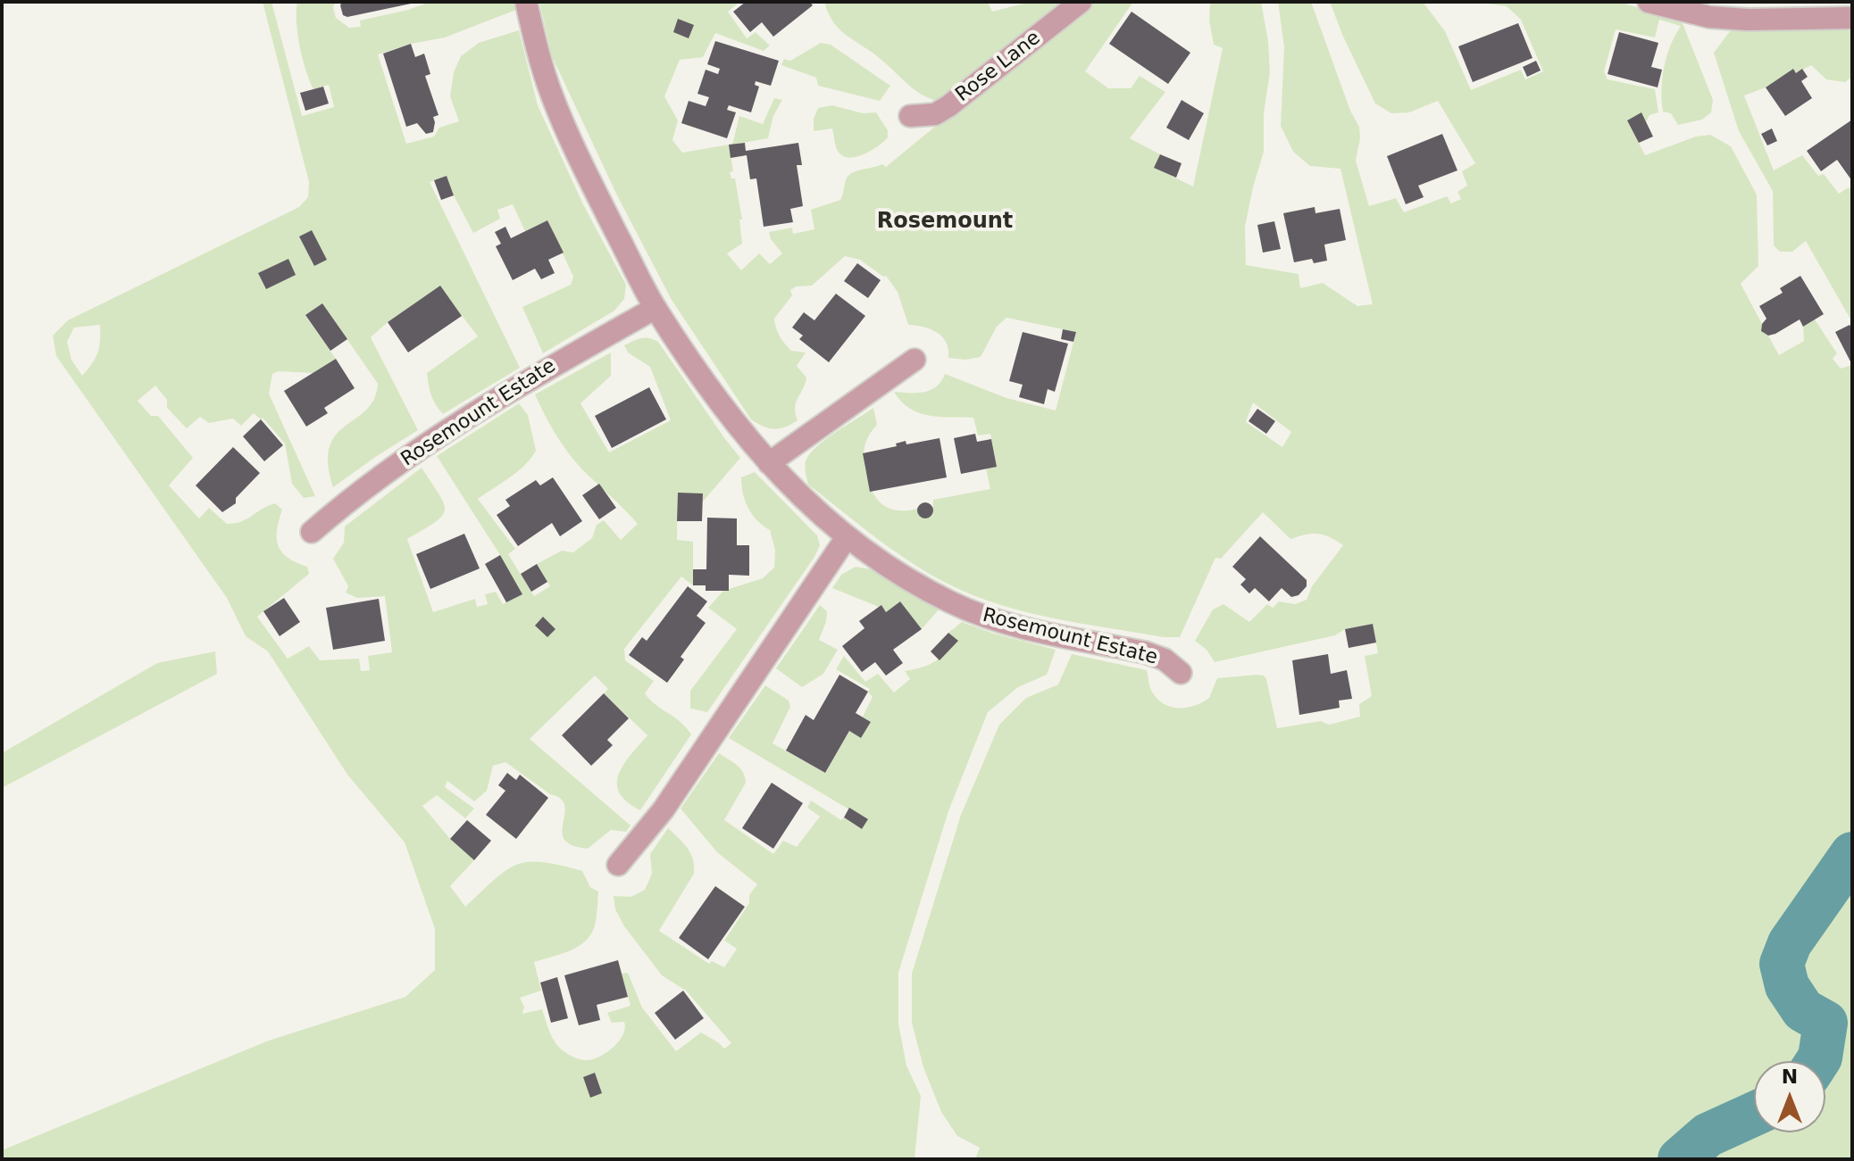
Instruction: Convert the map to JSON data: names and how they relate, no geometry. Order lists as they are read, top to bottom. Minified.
{"streets":{"street":["Rose Lane","Rosemount Estate"]},"districts":["Rosemount"],"north":"top"}
